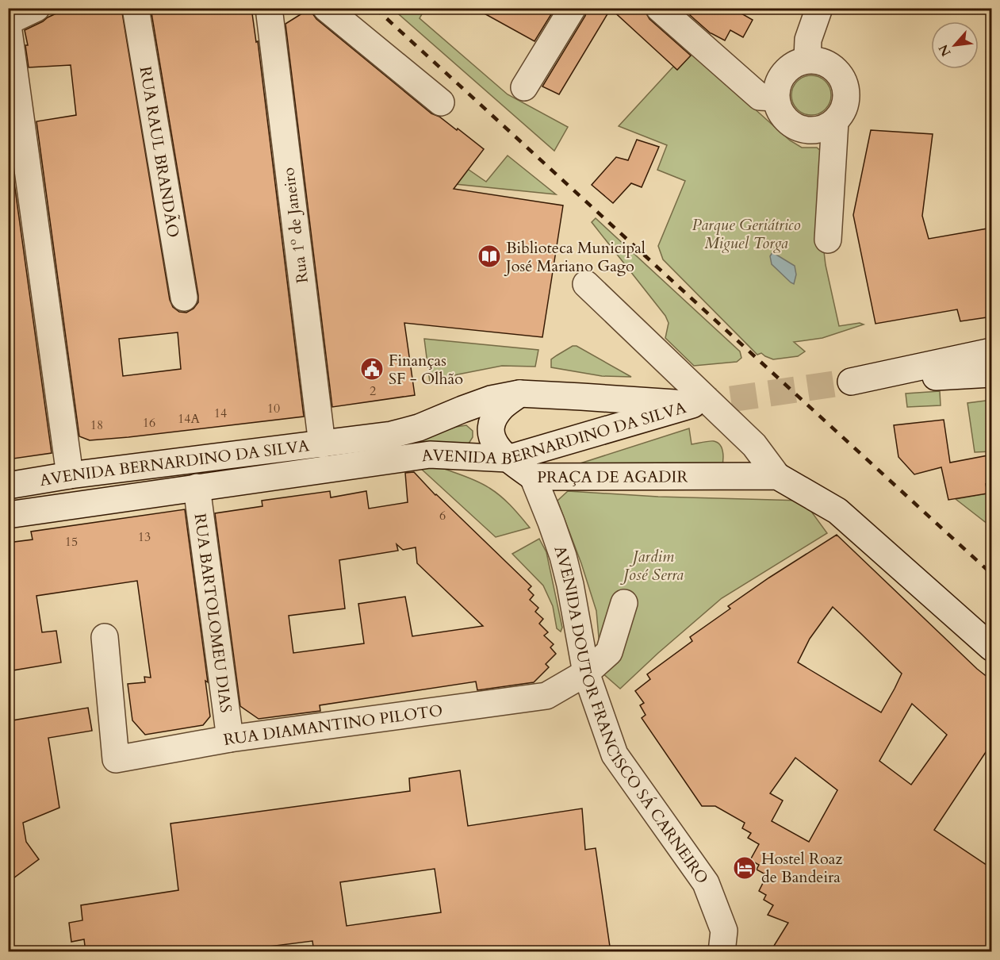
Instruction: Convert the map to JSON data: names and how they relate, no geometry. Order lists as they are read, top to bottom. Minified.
{"streets":{"street":["RUA RAUL BRANDÃO","Rua 1º de Janeiro","AVENIDA BERNARDINO DA SILVA","PRAÇA DE AGADIR","RUA BARTOLOMEU DIAS","AVENIDA DOUTOR FRANCISCO SÁ CARNEIRO","RUA DIAMANTINO PILOTO"]},"crossings":[["Rua 1º de Janeiro","AVENIDA BERNARDINO DA SILVA"],["AVENIDA BERNARDINO DA SILVA","PRAÇA DE AGADIR"],["AVENIDA BERNARDINO DA SILVA","RUA BARTOLOMEU DIAS"],["PRAÇA DE AGADIR","AVENIDA DOUTOR FRANCISCO SÁ CARNEIRO"],["RUA BARTOLOMEU DIAS","RUA DIAMANTINO PILOTO"],["AVENIDA DOUTOR FRANCISCO SÁ CARNEIRO","RUA DIAMANTINO PILOTO"]],"parks":["Parque Geriátrico Miguel Torga","Jardim José Serra"],"places":{"library":["Biblioteca Municipal José Mariano Gago"],"public building":["Finanças SF - Olhão"],"hotel":["Hostel Roaz de Bandeira"]},"house_numbers":["2","10","14","14A","16","18","6","13","15"],"north":"bottom left"}
